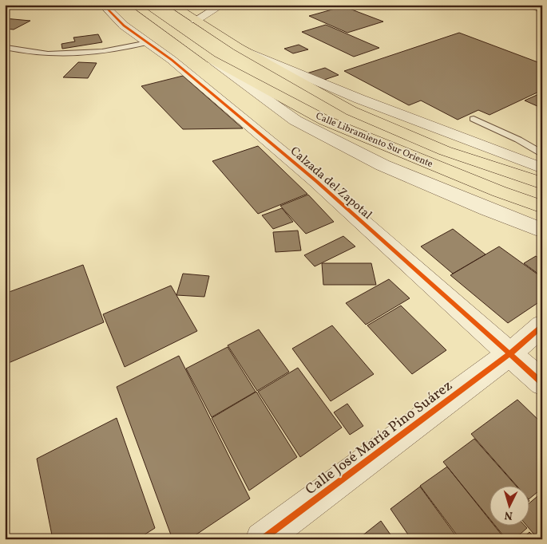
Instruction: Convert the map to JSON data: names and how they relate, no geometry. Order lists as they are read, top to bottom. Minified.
{"streets":{"main road":["Calle Libramiento Sur Oriente"],"street":["Calzada del Zapotal","Calle José María Pino Suárez"]},"crossings":[["Calzada del Zapotal","Calle José María Pino Suárez"]],"north":"bottom"}
